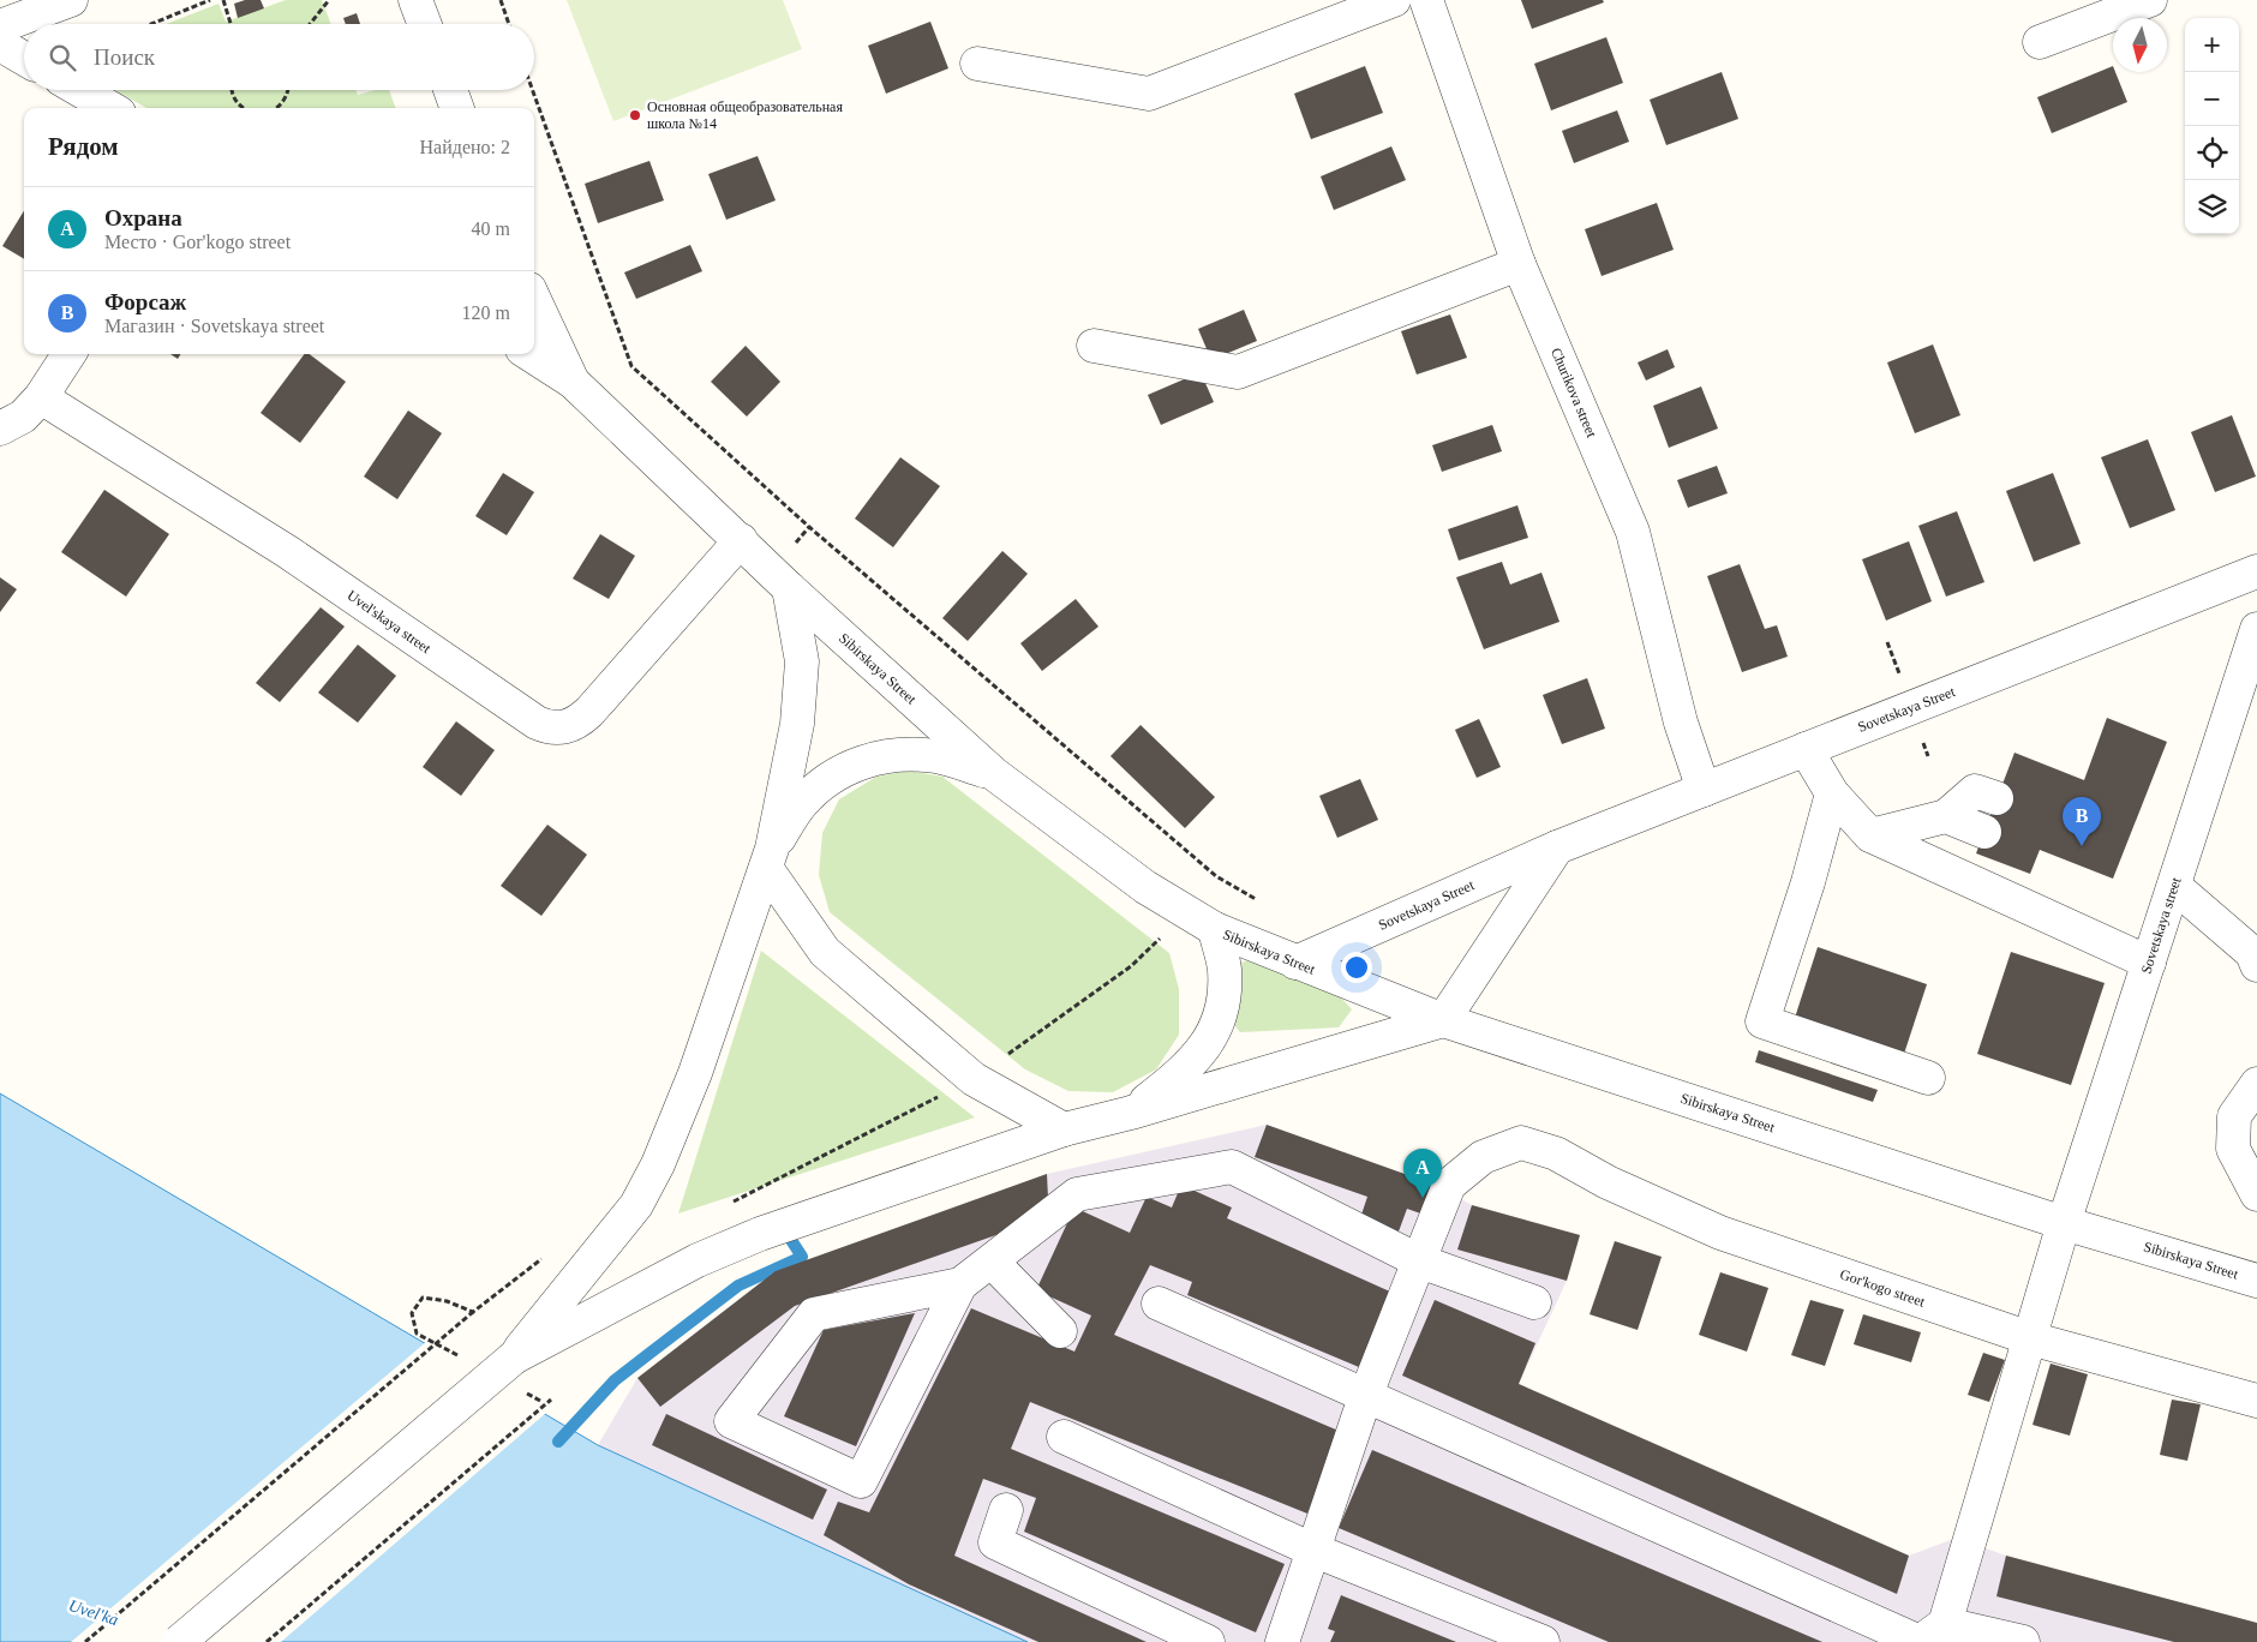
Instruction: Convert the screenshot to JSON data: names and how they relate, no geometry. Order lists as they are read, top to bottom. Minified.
{"streets":{"street":["Churikova street","Uvel'skaya street","Sibirskaya Street","Sovetskaya Street","Sovetskaya street","Gor'kogo street"]},"crossings":[["Churikova street","Sovetskaya Street"],["Uvel'skaya street","Sibirskaya Street"],["Sibirskaya Street","Sovetskaya Street"],["Sibirskaya Street","Sovetskaya street"],["Sovetskaya street","Gor'kogo street"]],"water":["Uvel'ka"],"places":["Основная общеобразовательная школа №14"],"north":"bottom","page":{"map_buttons":["+","−"],"search":"Поиск","heading":["Рядом","Найдено: 2"],"list":[{"mark":"A","name":"Охрана","note":"Место · Gor'kogo street","value":"40 m"},{"mark":"B","name":"Форсаж","note":"Магазин · Sovetskaya street","value":"120 m"}],"pins":["B","A"]}}
